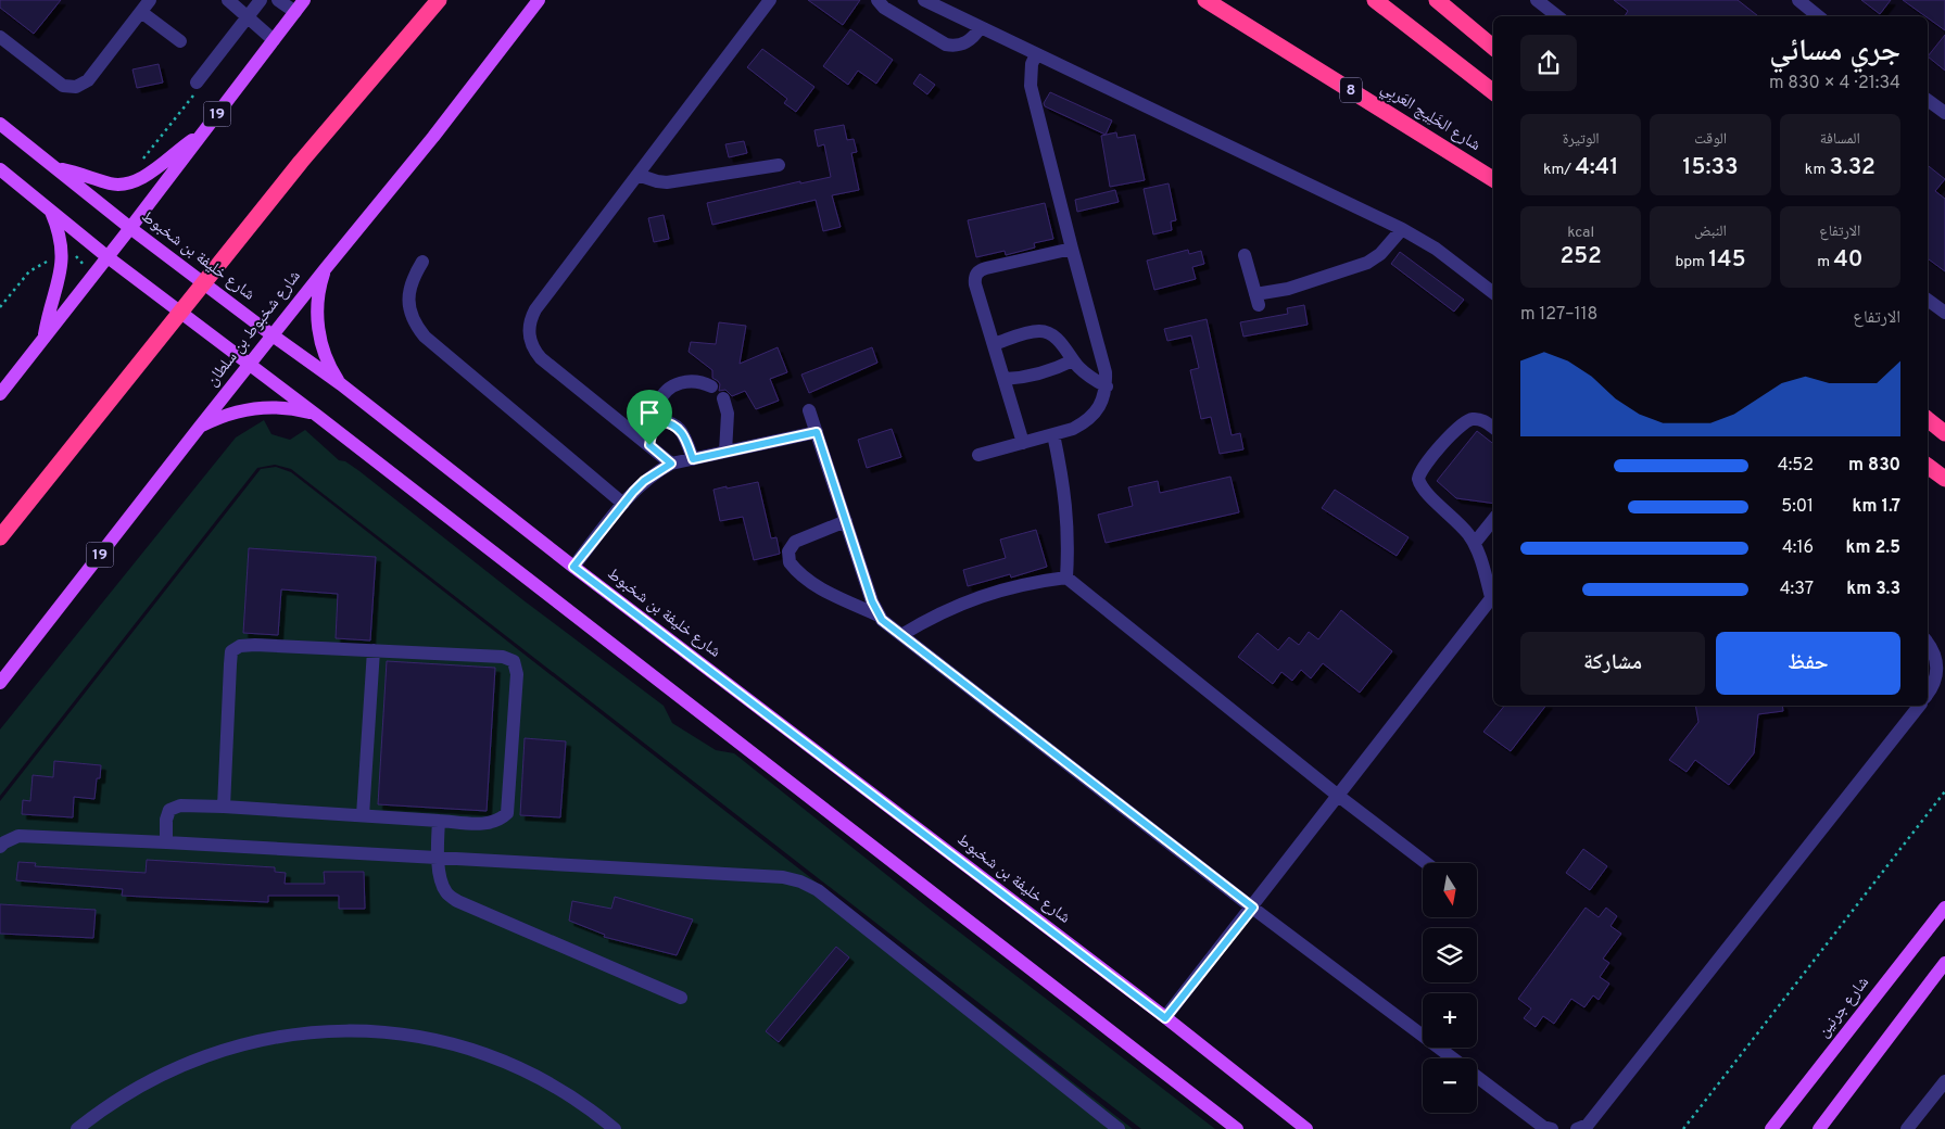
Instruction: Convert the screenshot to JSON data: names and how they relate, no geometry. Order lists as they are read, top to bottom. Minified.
{"streets":{"highway":["8","شارع الخَلِيج العَربِي"],"main road":["19","شارع خليفة بن شخبوط","شارع شخبوط بن سلطان","شارع جرنين"]},"crossings":[["19","شارع خليفة بن شخبوط"],["شارع خليفة بن شخبوط","شارع شخبوط بن سلطان"]],"north":"bottom","page":{"heading":["جري مسائي","21:34 · 4 × 830 m"],"stats":[["المسافة","3.32 km"],["الوقت","15:33"],["الوتيرة","4:41 /km"],["الارتفاع","40 m"],["النبض","145 bpm"],["kcal","252"]],"chart":["الارتفاع","118–127 m"],"list":[{"name":"830 m","note":"4:52"},{"name":"1.7 km","note":"5:01"},{"name":"2.5 km","note":"4:16"},{"name":"3.3 km","note":"4:37"}],"buttons":["حفظ","مشاركة"],"map_buttons":["+","−"]}}
